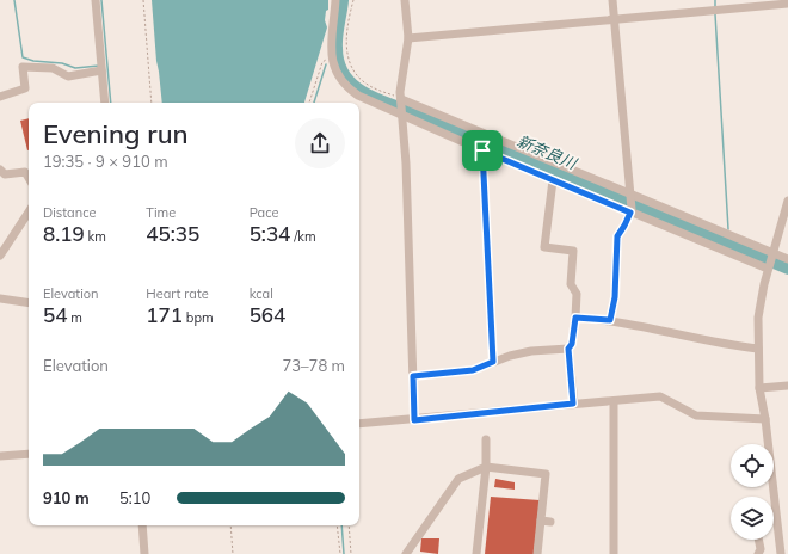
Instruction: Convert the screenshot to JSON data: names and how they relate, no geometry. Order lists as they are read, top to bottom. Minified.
{"water":["新奈良川"],"page":{"heading":["Evening run","19:35 · 9 × 910 m"],"stats":[["Distance","8.19 km"],["Time","45:35"],["Pace","5:34 /km"],["Elevation","54 m"],["Heart rate","171 bpm"],["kcal","564"]],"chart":["Elevation","73–78 m"],"list":[{"name":"910 m","note":"5:10"}]}}
